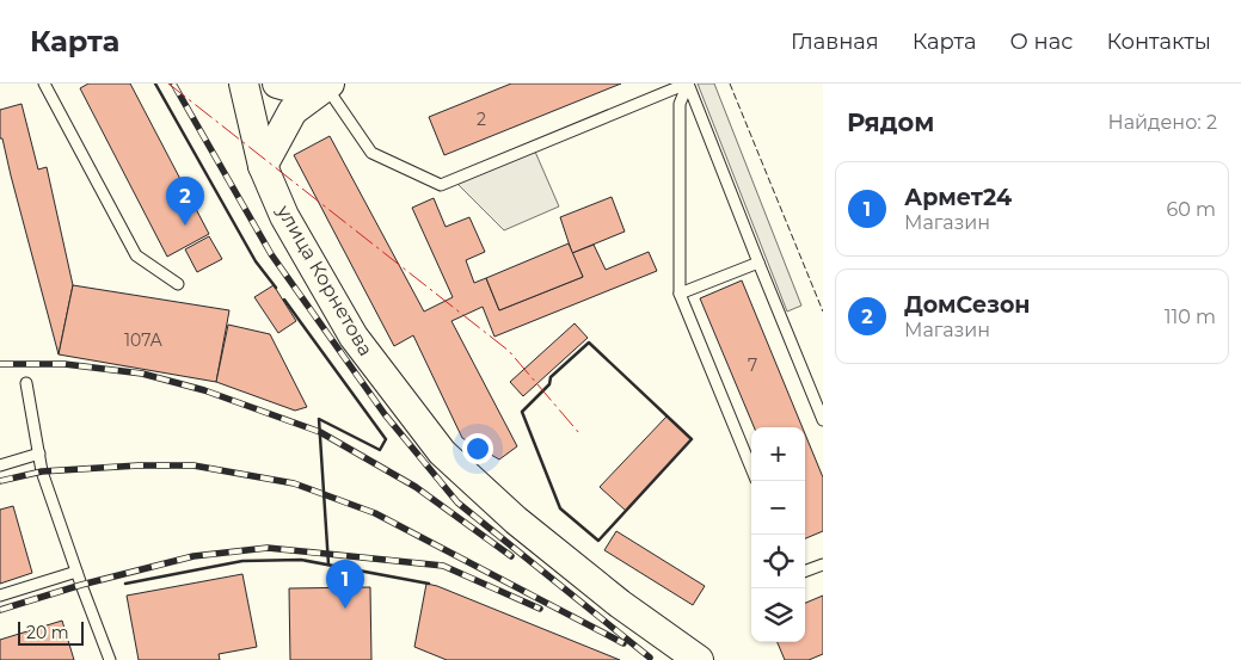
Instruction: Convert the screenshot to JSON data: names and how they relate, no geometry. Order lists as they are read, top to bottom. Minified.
{"streets":{"main road":["улица Корнетова"]},"house_numbers":["2","107А","7"],"scale_bar":"20 m","page":{"header":"Карта","nav":["Главная","Карта","О нас","Контакты"],"heading":["Рядом","Найдено: 2"],"list":[{"mark":"1","name":"Армет24","note":"Магазин","value":"60 m"},{"mark":"2","name":"ДомСезон","note":"Магазин","value":"110 m"}],"pins":["2","1"],"map_buttons":["+","−"],"scale":"20 m"}}
